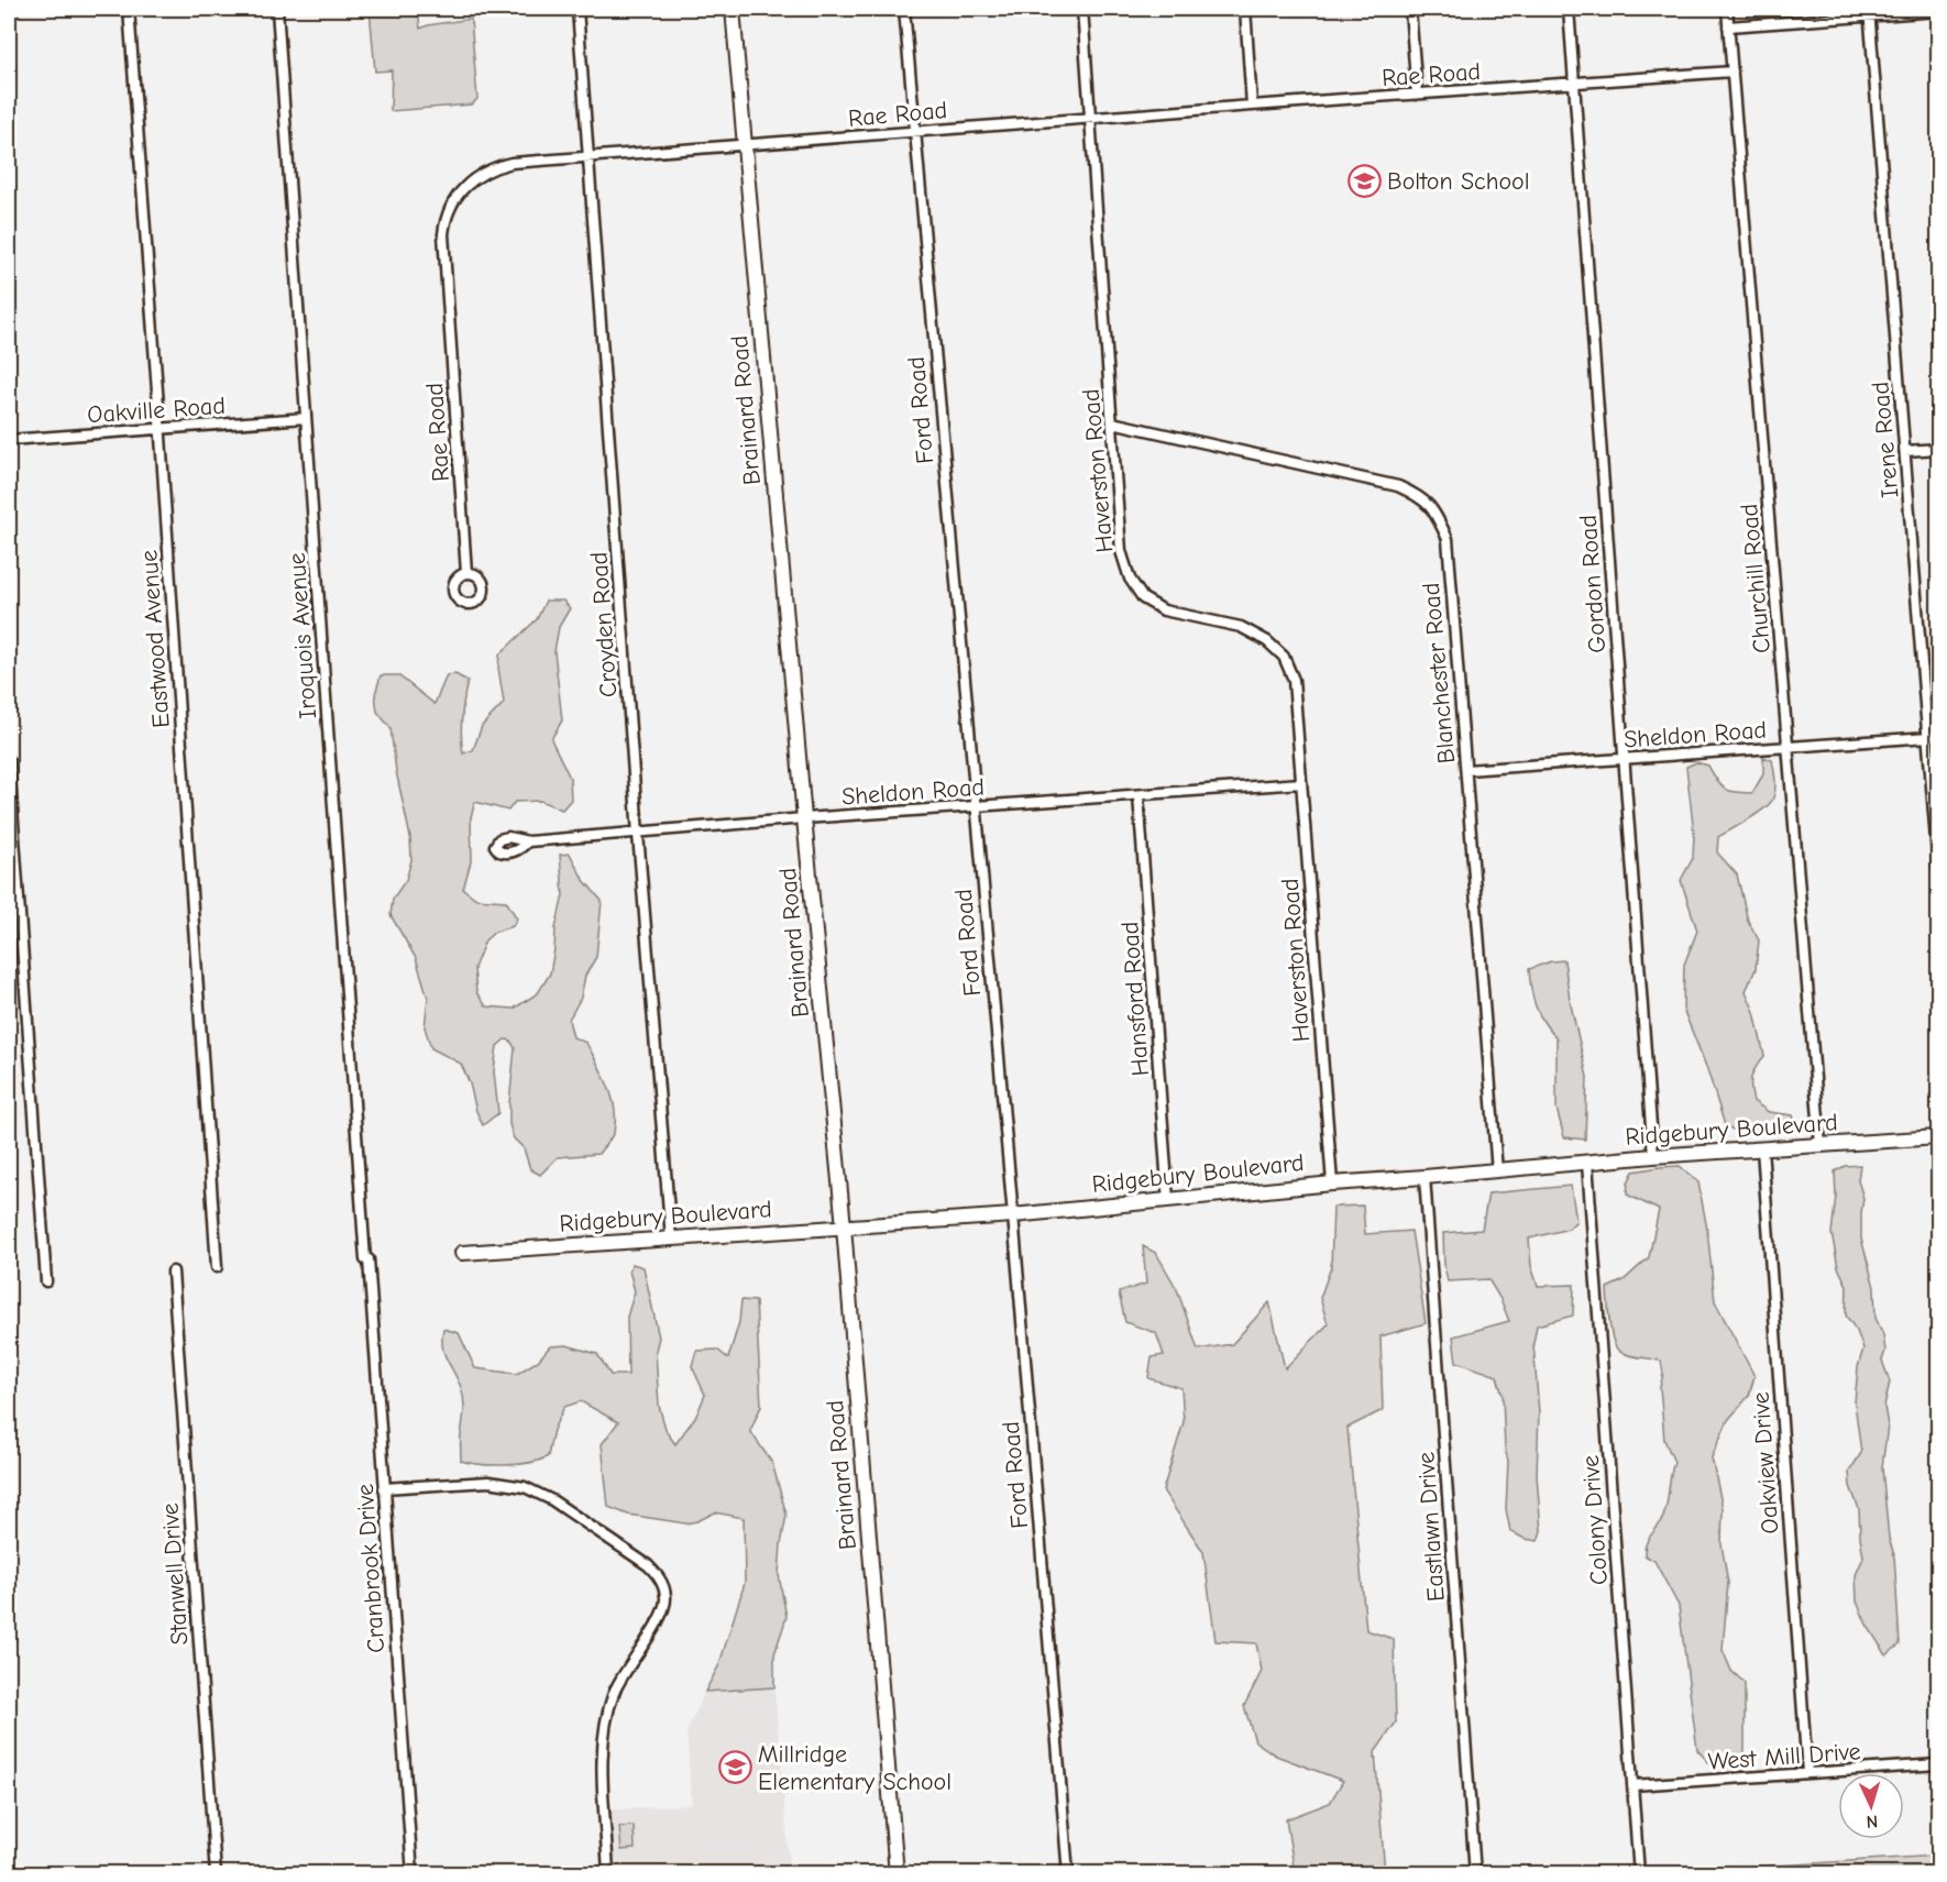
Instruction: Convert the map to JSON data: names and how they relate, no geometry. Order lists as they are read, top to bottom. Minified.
{"streets":{"street":["Rae Road","Oakville Road","Brainard Road","Ford Road","Irene Road","Haverston Road","Churchill Road","Gordon Road","Croyden Road","Iroquois Avenue","Eastwood Avenue","Blanchester Road","Sheldon Road","Hansford Road","Ridgebury Boulevard","Oakview Drive","Colony Drive","Eastlawn Drive","Cranbrook Drive","Stanwell Drive","West Mill Drive"]},"crossings":[["Rae Road","Brainard Road"],["Rae Road","Ford Road"],["Rae Road","Haverston Road"],["Rae Road","Churchill Road"],["Rae Road","Gordon Road"],["Rae Road","Croyden Road"],["Oakville Road","Iroquois Avenue"],["Oakville Road","Eastwood Avenue"],["Brainard Road","Sheldon Road"],["Brainard Road","Ridgebury Boulevard"],["Ford Road","Sheldon Road"],["Ford Road","Ridgebury Boulevard"],["Irene Road","Sheldon Road"],["Haverston Road","Blanchester Road"],["Haverston Road","Sheldon Road"],["Haverston Road","Ridgebury Boulevard"],["Churchill Road","Sheldon Road"],["Churchill Road","Ridgebury Boulevard"],["Gordon Road","Sheldon Road"],["Gordon Road","Ridgebury Boulevard"],["Croyden Road","Sheldon Road"],["Croyden Road","Ridgebury Boulevard"],["Iroquois Avenue","Cranbrook Drive"],["Blanchester Road","Sheldon Road"],["Blanchester Road","Ridgebury Boulevard"],["Sheldon Road","Hansford Road"],["Hansford Road","Ridgebury Boulevard"],["Ridgebury Boulevard","Oakview Drive"],["Ridgebury Boulevard","Colony Drive"],["Ridgebury Boulevard","Eastlawn Drive"],["Oakview Drive","West Mill Drive"],["Colony Drive","West Mill Drive"]],"places":{"school or university":["Bolton School","Millridge Elementary School"]},"north":"bottom"}
